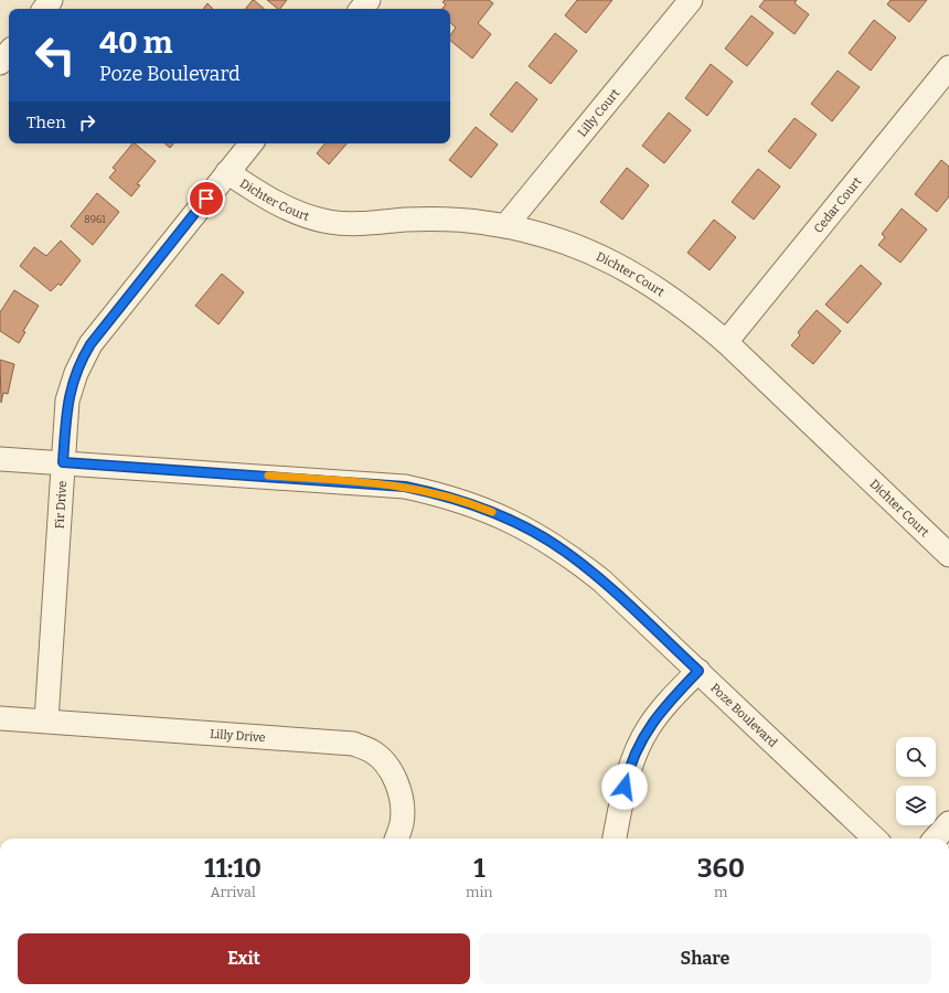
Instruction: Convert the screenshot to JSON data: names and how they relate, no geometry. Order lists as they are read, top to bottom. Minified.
{"streets":{"street":["Lilly Court","Dichter Court","Cedar Court","Fir Drive","Poze Boulevard","Lilly Drive"]},"crossings":[["Lilly Court","Dichter Court"],["Dichter Court","Cedar Court"],["Dichter Court","Fir Drive"],["Fir Drive","Poze Boulevard"],["Fir Drive","Lilly Drive"]],"house_numbers":["8961"],"page":{"turn":["40 m","Poze Boulevard"],"then":"Then","eta":["11:10","Arrival","1","min","360","m"],"buttons":["Exit","Share"]}}
